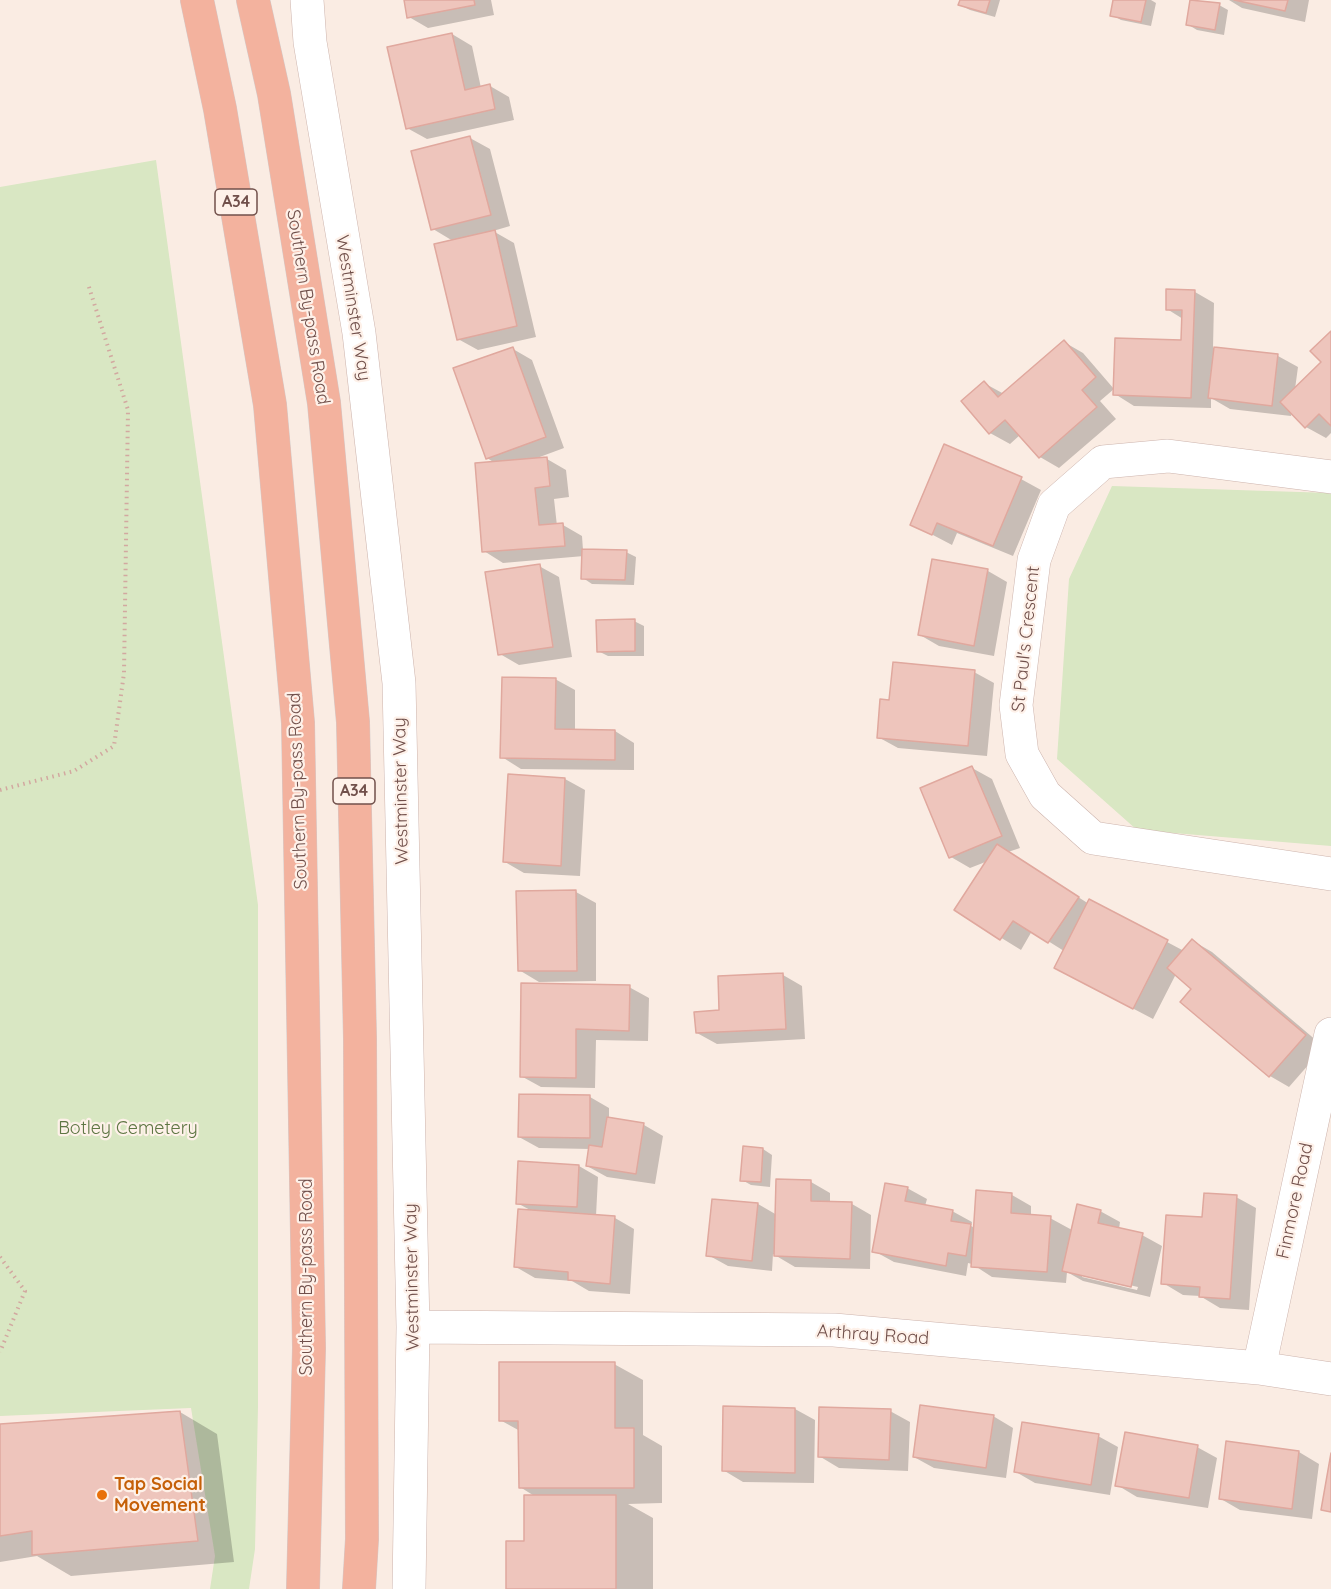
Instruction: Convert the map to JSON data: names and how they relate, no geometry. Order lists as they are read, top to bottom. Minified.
{"streets":{"highway":["A34","Southern By-pass Road"],"street":["Westminster Way","St Paul's Crescent","Finmore Road","Arthray Road"]},"crossings":[["Westminster Way","Arthray Road"],["Finmore Road","Arthray Road"]],"parks":["Botley Cemetery"],"places":["Tap Social Movement"]}
